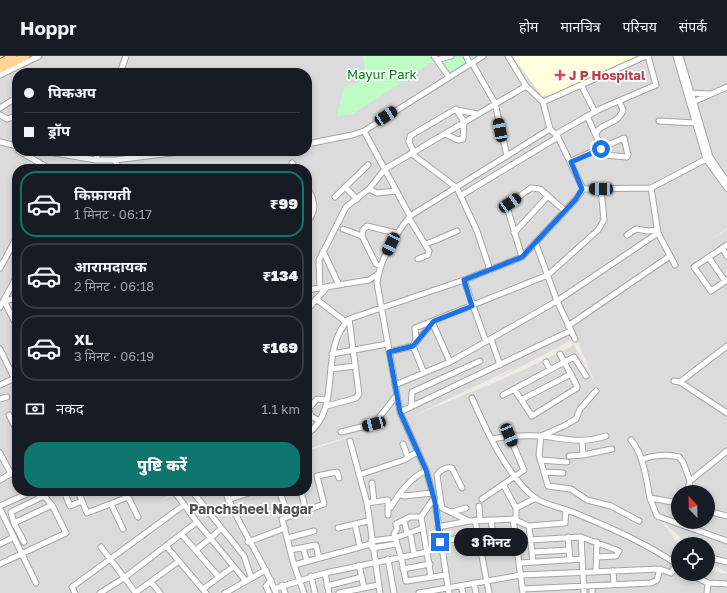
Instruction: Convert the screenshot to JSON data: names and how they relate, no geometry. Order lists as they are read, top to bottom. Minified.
{"districts":["Panchsheel Nagar"],"parks":["Mayur Park"],"places":{"health":["J P Hospital"]},"north":"top","page":{"header":"Hoppr","nav":["होम","मानचित्र","परिचय","संपर्क"],"banner":["पिकअप","ड्रॉप"],"list":[{"name":"किफ़ायती","note":"1 मिनट · 06:17","value":"₹99"},{"name":"आरामदायक","note":"2 मिनट · 06:18","value":"₹134"},{"name":"XL","note":"3 मिनट · 06:19","value":"₹169"}],"pay":["नकद","1.1 km"],"buttons":"पुष्टि करें","bubble":"3 मिनट"}}
